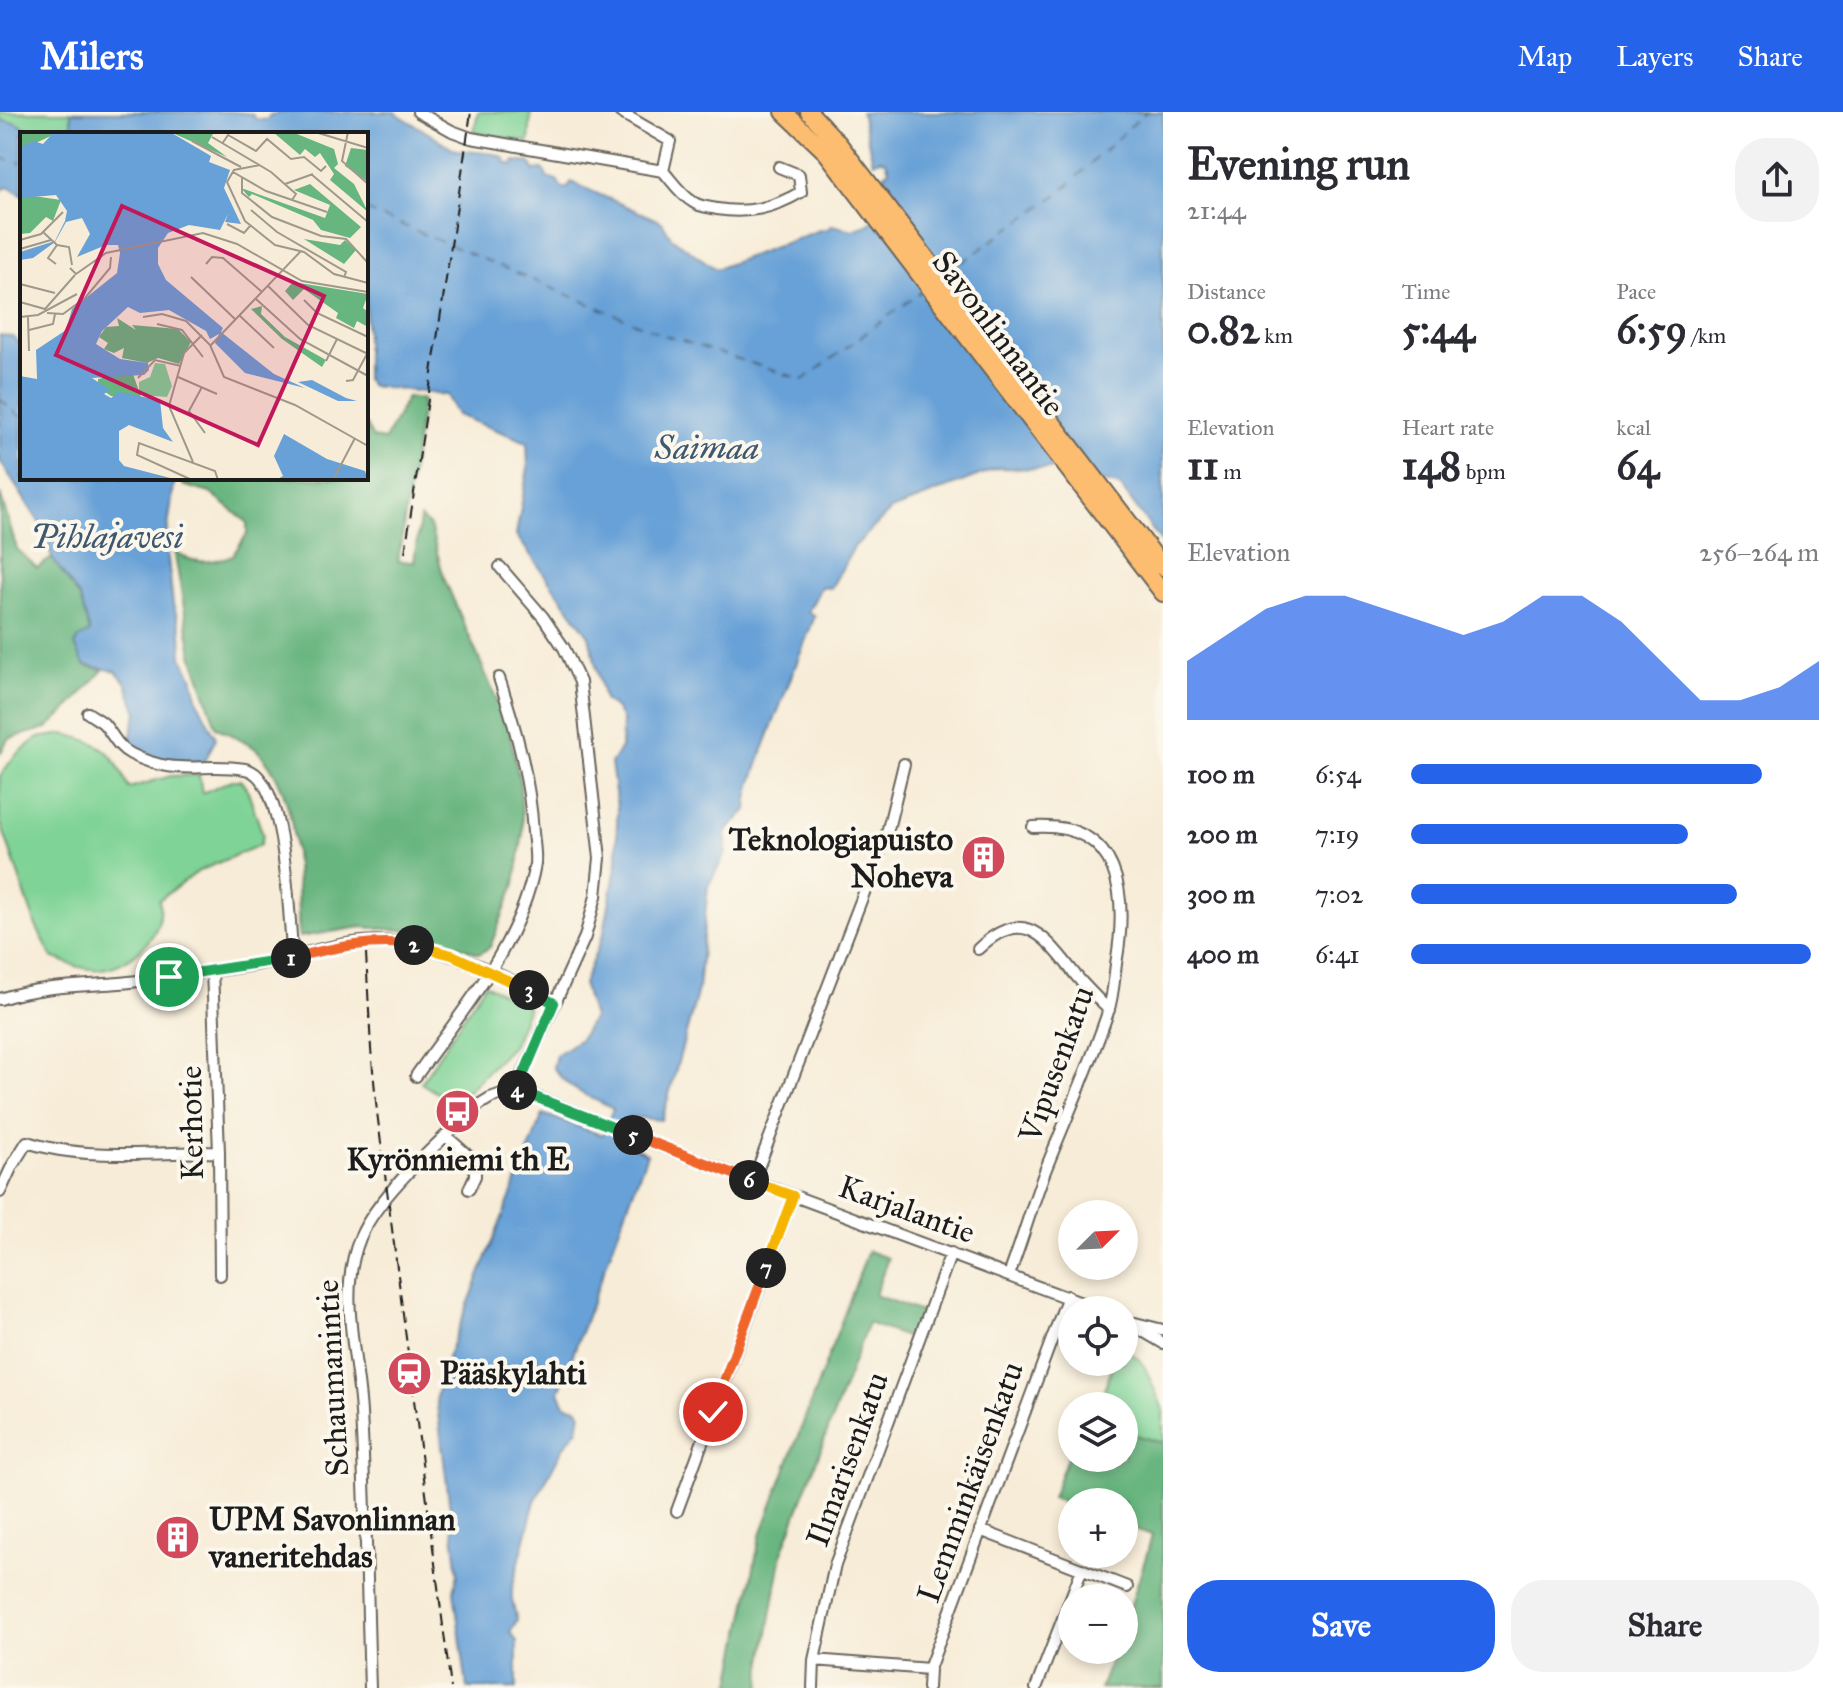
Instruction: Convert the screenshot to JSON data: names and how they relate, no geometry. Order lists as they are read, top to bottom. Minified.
{"streets":{"highway":["Savonlinnantie"],"street":["Vipusenkatu","Kerhotie","Karjalantie","Schaumanintie","Ilmarisenkatu","Lemminkäisenkatu"]},"crossings":[["Vipusenkatu","Karjalantie"],["Karjalantie","Schaumanintie"],["Karjalantie","Ilmarisenkatu"]],"water":["Saimaa","Pihlajavesi"],"places":{"building":["Teknologiapuisto Noheva","UPM Savonlinnan vaneritehdas"],"bus stop":["Kyrönniemi th E"],"station":["Pääskylahti"]},"north":"top right","page":{"header":"Milers","nav":["Map","Layers","Share"],"heading":["Evening run","21:44"],"stats":[["Distance","0.82 km"],["Time","5:44"],["Pace","6:59 /km"],["Elevation","11 m"],["Heart rate","148 bpm"],["kcal","64"]],"chart":["Elevation","256–264 m"],"list":[{"name":"100 m","note":"6:54"},{"name":"200 m","note":"7:19"},{"name":"300 m","note":"7:02"},{"name":"400 m","note":"6:41"}],"pins":["2","1","3","4","5","6","7"],"map_buttons":["+","−"],"buttons":["Save","Share"]}}
